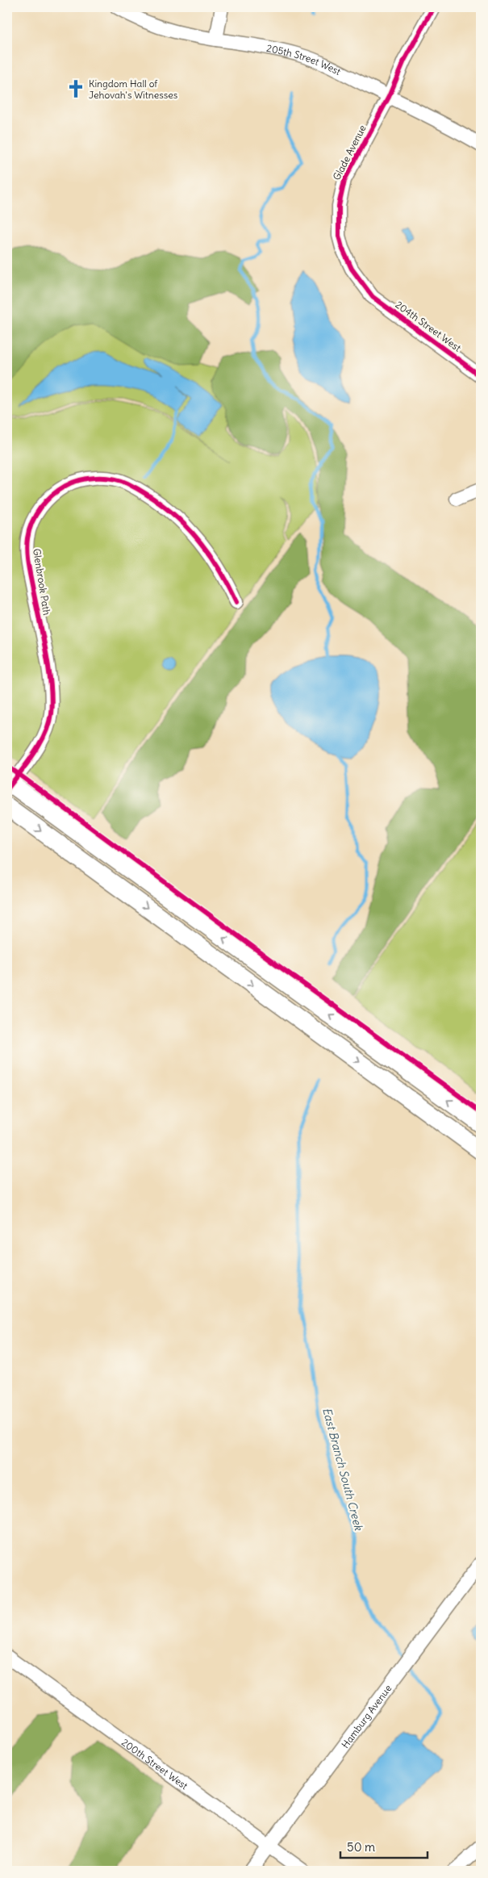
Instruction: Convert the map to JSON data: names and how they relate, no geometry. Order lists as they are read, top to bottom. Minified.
{"streets":{"street":["205th Street West","Glade Avenue","204th Street West","Glenbrook Path","Hamburg Avenue","200th Street West"]},"crossings":[["205th Street West","Glade Avenue"],["Glade Avenue","204th Street West"],["Hamburg Avenue","200th Street West"]],"water":["East Branch South Creek"],"places":{"church":["Kingdom Hall of Jehovah's Witnesses"]},"scale_bar":"50 m"}
